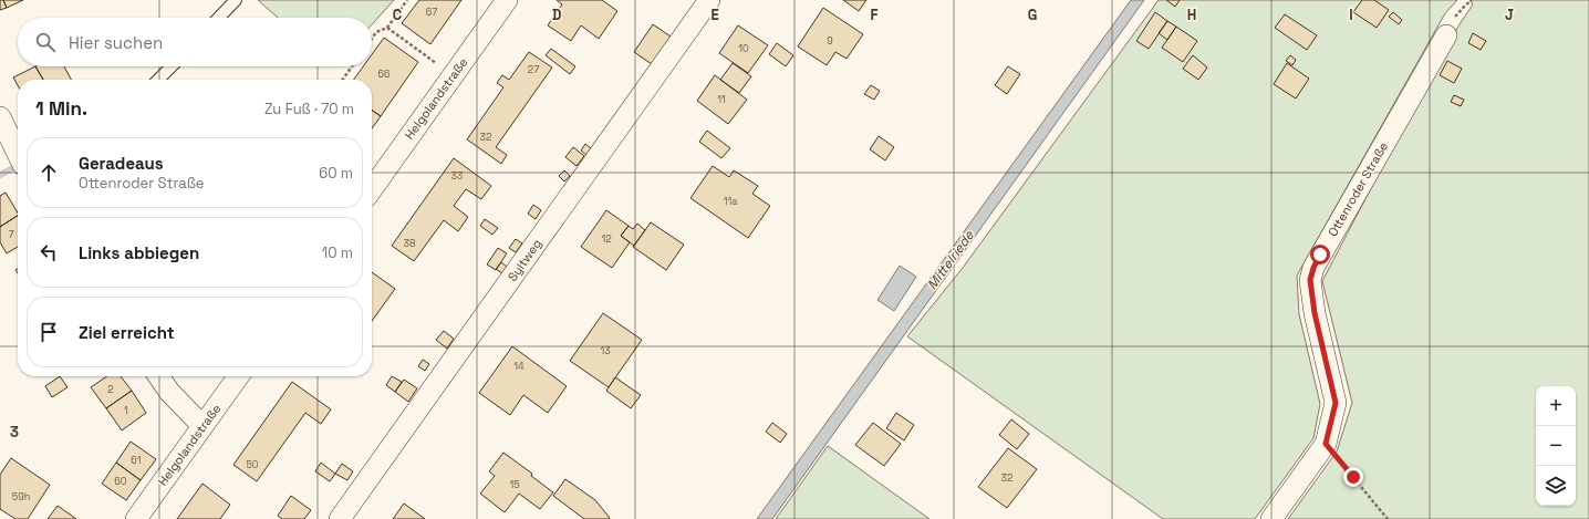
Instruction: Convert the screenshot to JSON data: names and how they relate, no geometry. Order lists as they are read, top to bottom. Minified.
{"streets":{"street":["Helgolandstraße","Ottenroder Straße","Syltweg"]},"water":["Mittelriede"],"house_numbers":["67","9","10","27","66","11","32","33","11a","7","12","38","13","14","2","1","61","50","32","60","15","59h"],"page":{"search":"Hier suchen","heading":["1 Min.","Zu Fuß · 70 m"],"list":[["Geradeaus","Ottenroder Straße","60 m"],["Links abbiegen","10 m"],"Ziel erreicht"],"map_buttons":["+","−"]},"grid":{"columns":["C","D","E","F","G","H","I","J"],"rows":["3"]}}
